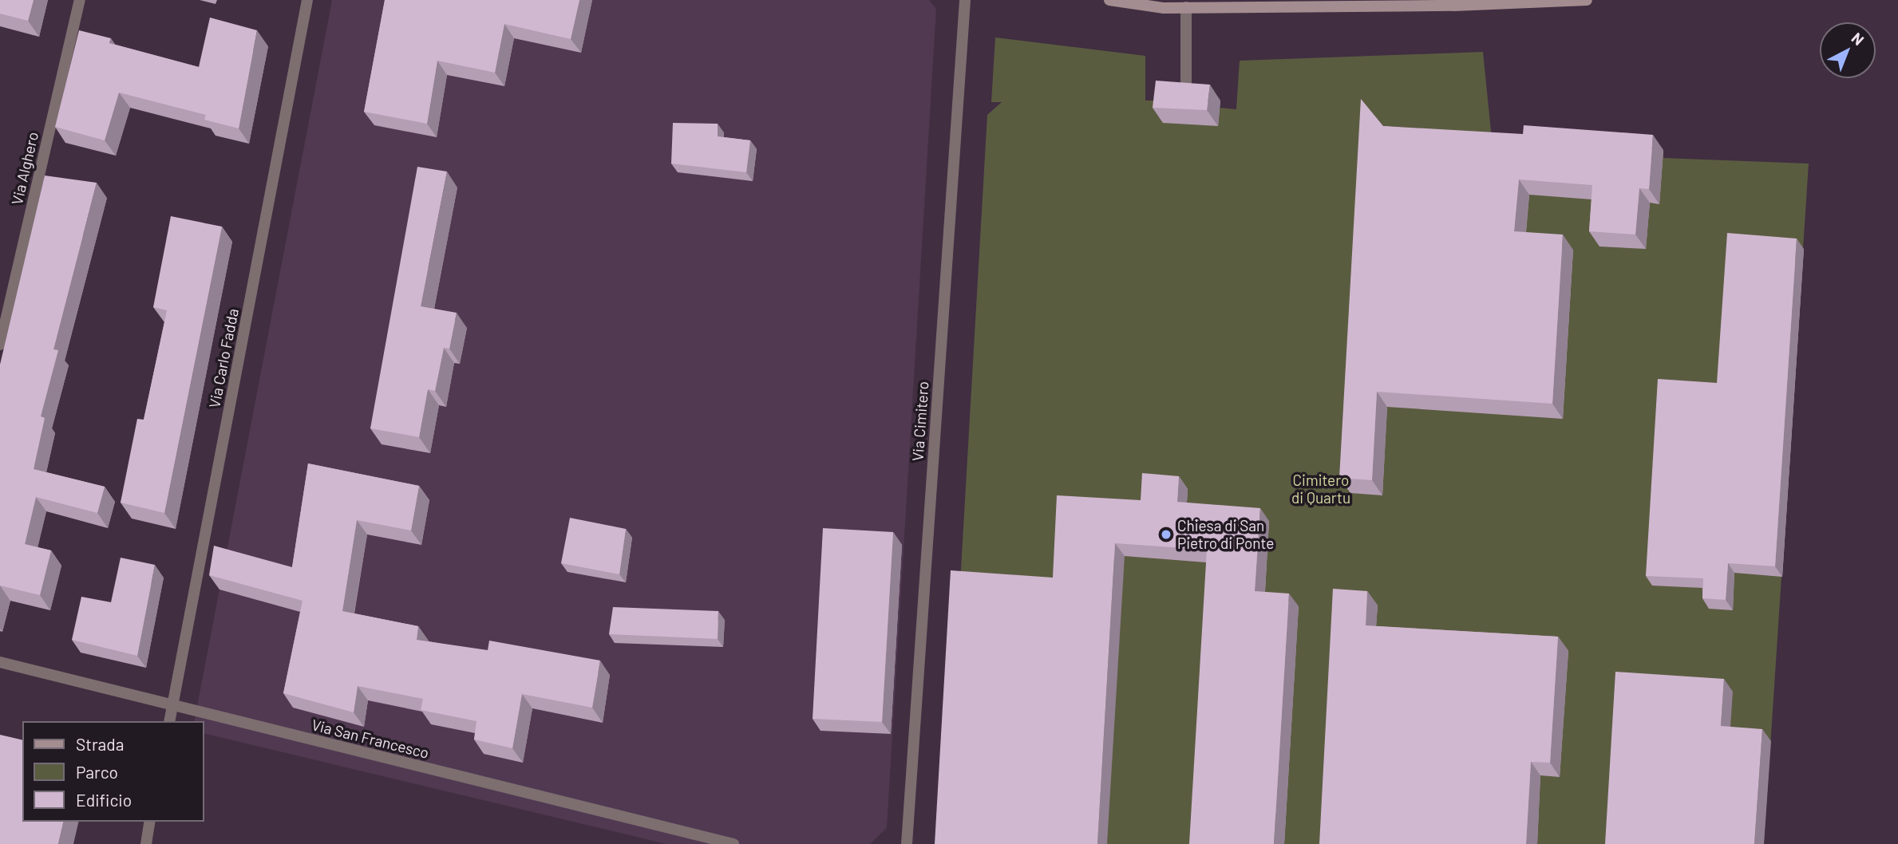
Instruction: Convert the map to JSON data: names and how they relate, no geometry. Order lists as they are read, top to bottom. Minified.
{"streets":{"street":["Via Alghero","Via Carlo Fadda","Via Cimitero","Via San Francesco"]},"crossings":[["Via Carlo Fadda","Via San Francesco"]],"parks":["Cimitero di Quartu"],"places":["Chiesa di San Pietro di Ponte"],"legend":["Strada","Parco","Edificio"],"north":"top right"}
